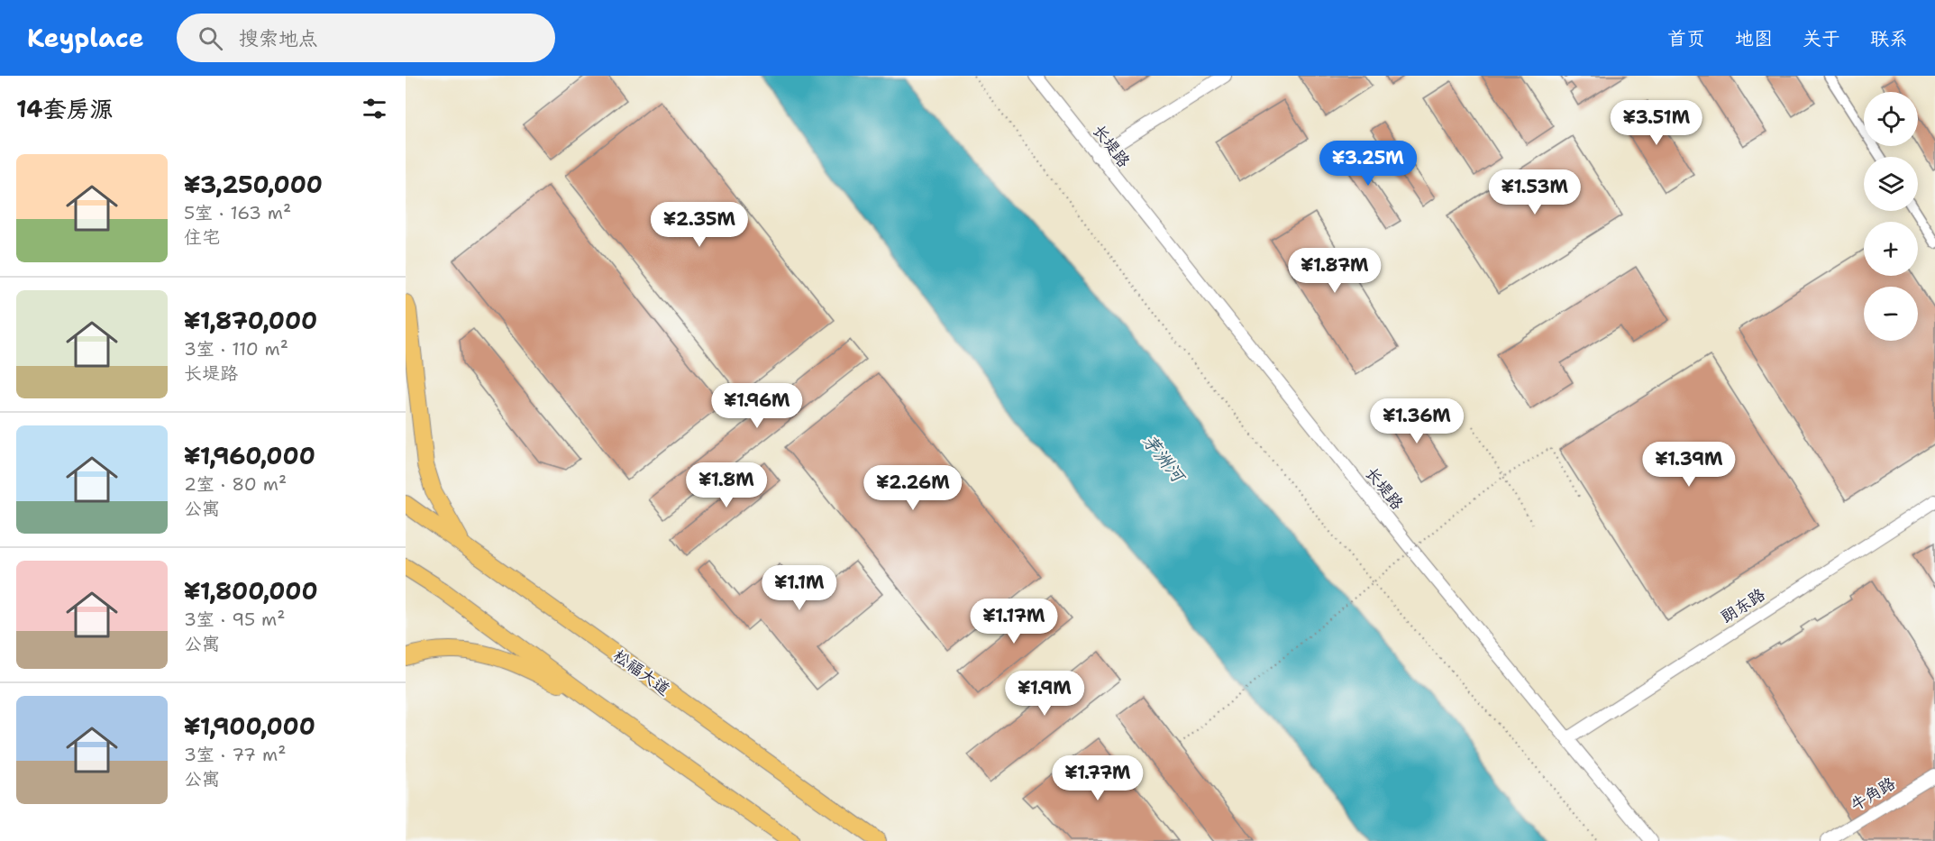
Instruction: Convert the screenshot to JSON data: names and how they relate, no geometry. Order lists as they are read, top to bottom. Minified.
{"streets":{"main road":["松福大道"],"street":["长堤路","朗东路","牛角路"]},"crossings":[["长堤路","朗东路"]],"water":["茅洲河"],"page":{"header":"Keyplace","search":"搜索地点","nav":["首页","地图","关于","联系"],"heading":"14套房源","map_buttons":["+","−"],"price":["¥3.51M","¥3.25M","¥1.53M","¥2.35M","¥1.87M","¥1.96M","¥1.36M","¥1.39M","¥1.8M","¥2.26M","¥1.1M","¥1.17M","¥1.9M","¥1.77M"],"list":[{"name":"¥3,250,000","note":"5室 · 163 m² · 住宅"},{"name":"¥1,870,000","note":"3室 · 110 m² · 长堤路"},{"name":"¥1,960,000","note":"2室 · 80 m² · 公寓"},{"name":"¥1,800,000","note":"3室 · 95 m² · 公寓"},{"name":"¥1,900,000","note":"3室 · 77 m² · 公寓"}]}}
